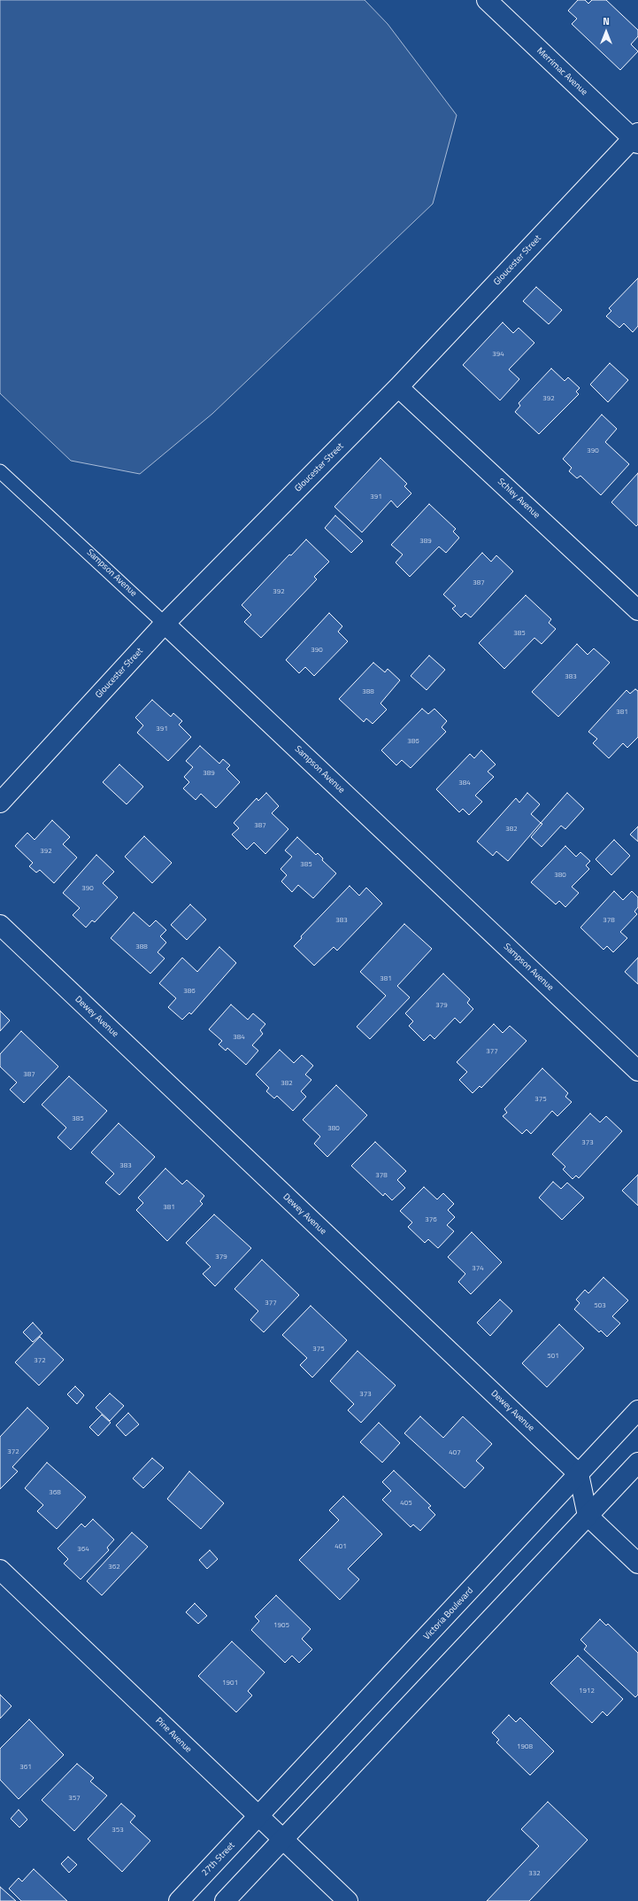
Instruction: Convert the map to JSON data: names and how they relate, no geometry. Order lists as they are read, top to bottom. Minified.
{"streets":{"street":["Merrimac Avenue","Gloucester Street","Schley Avenue","Sampson Avenue","Dewey Avenue","Victoria Boulevard","Pine Avenue","27th Street"]},"crossings":[["Merrimac Avenue","Gloucester Street"],["Gloucester Street","Schley Avenue"],["Gloucester Street","Sampson Avenue"],["Dewey Avenue","Victoria Boulevard"],["Victoria Boulevard","Pine Avenue"],["Victoria Boulevard","27th Street"],["Pine Avenue","27th Street"]],"house_numbers":["394","392","390","391","389","387","392","385","390","383","388","381","391","386","389","384","387","382","392","385","380","390","383","378","388","381","386","379","384","377","387","382","375","385","380","373","383","378","381","376","379","374","377","503","375","501","372","373","372","407","368","405","401","364","362","1905","1901","1912","1908","361","357","353","332"],"north":"top"}
